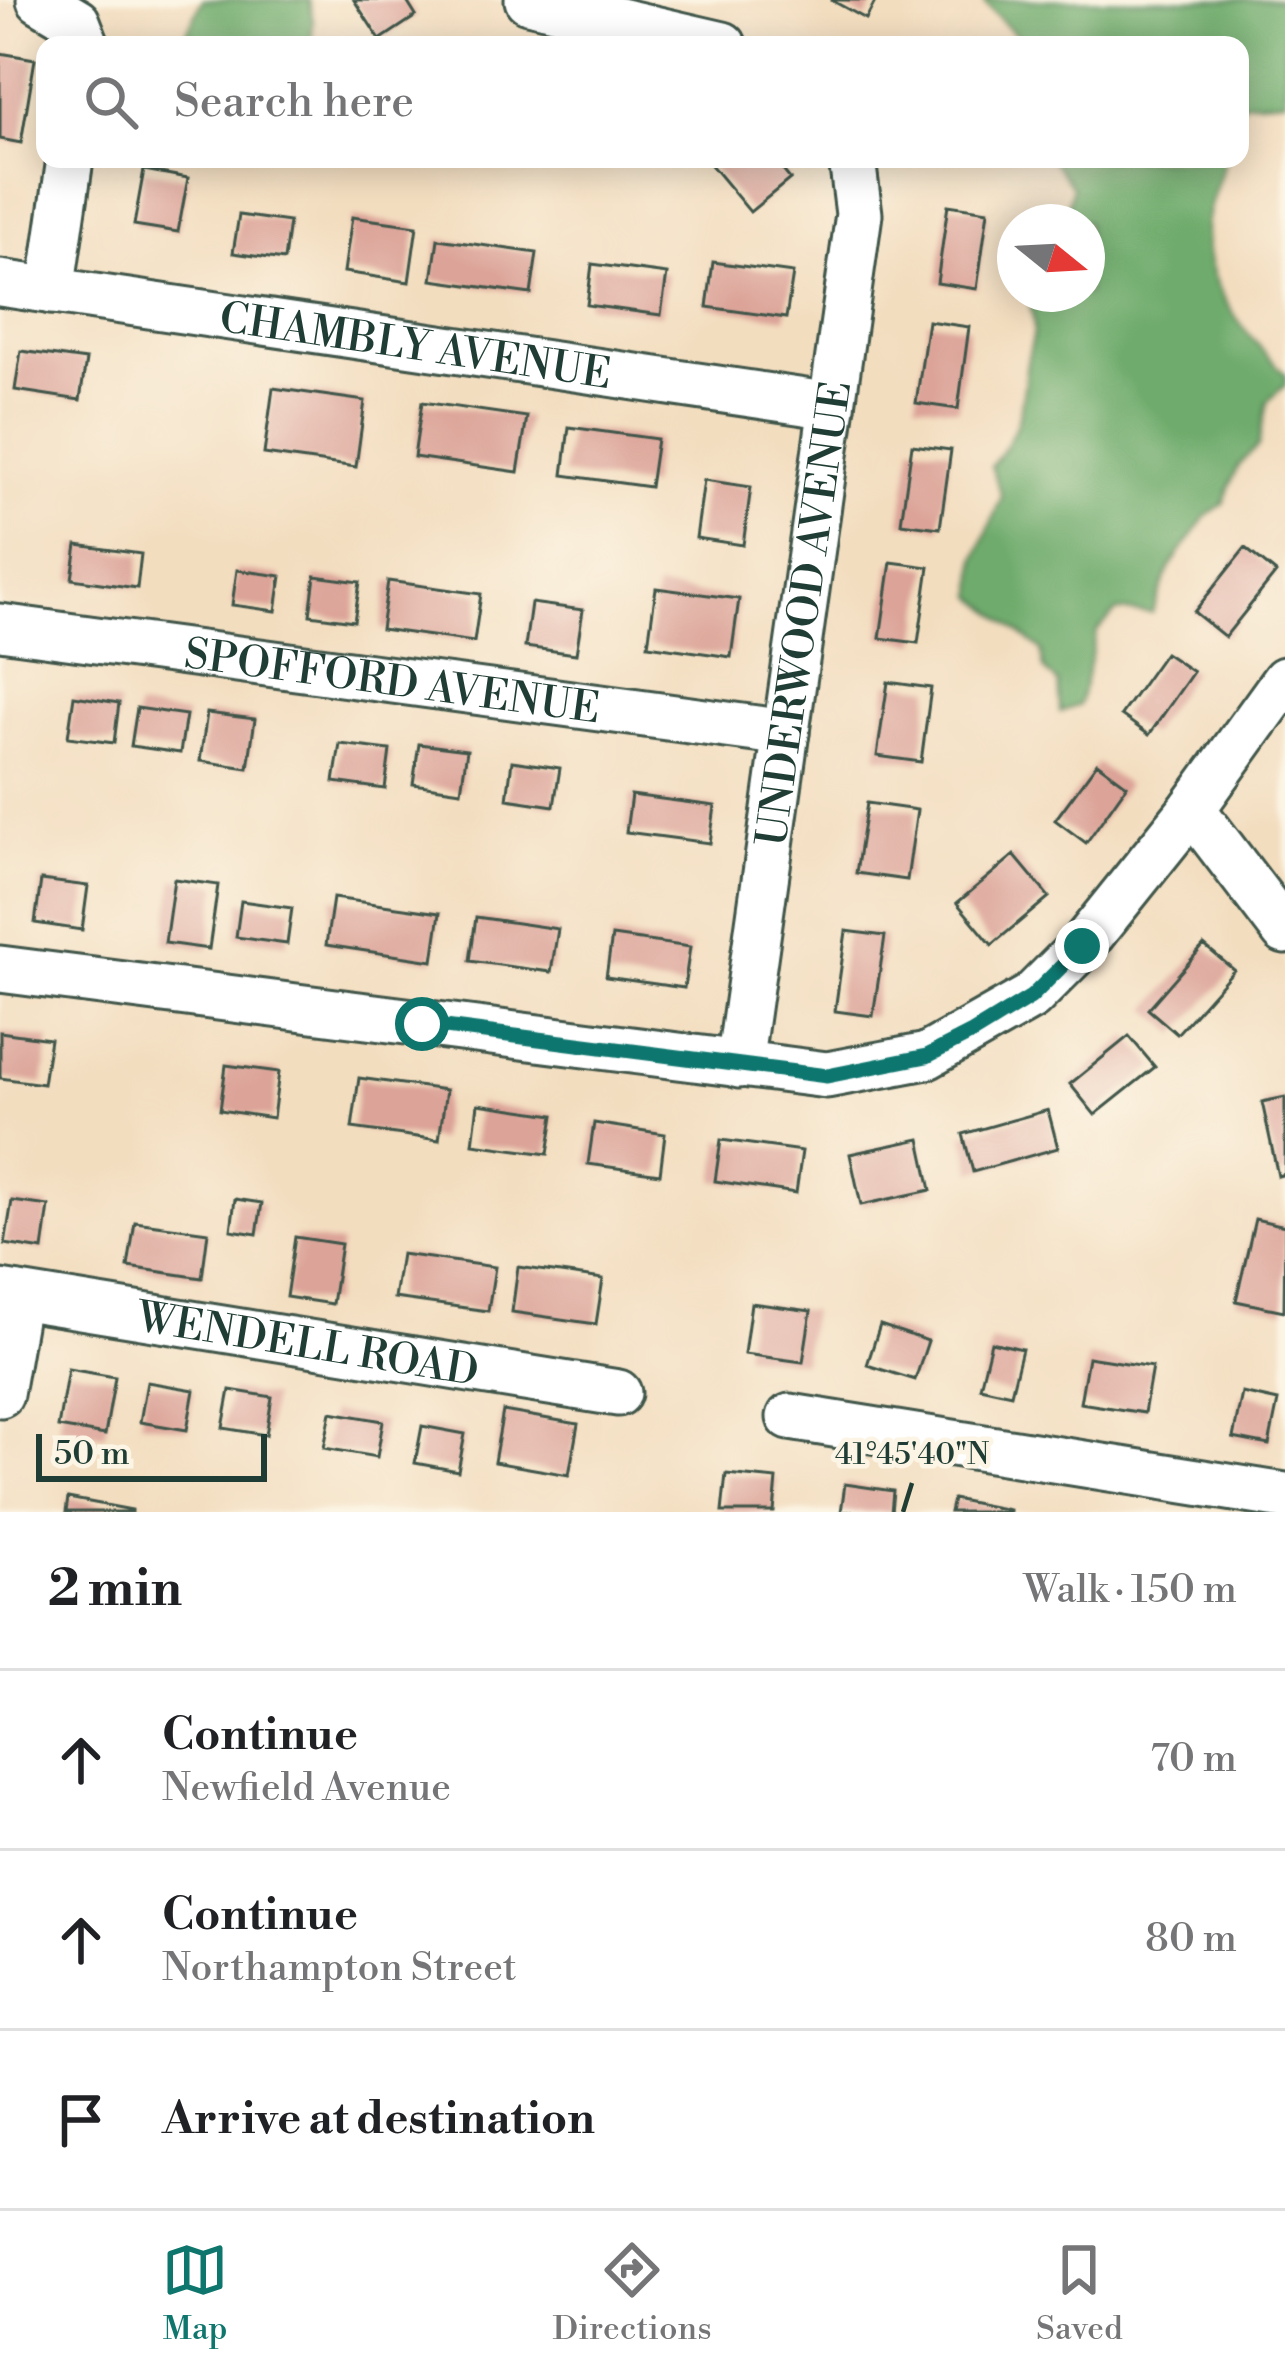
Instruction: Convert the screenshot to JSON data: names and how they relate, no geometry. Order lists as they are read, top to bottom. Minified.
{"streets":{"street":["CHAMBLY AVENUE","UNDERWOOD AVENUE","SPOFFORD AVENUE","WENDELL ROAD"]},"crossings":[["CHAMBLY AVENUE","UNDERWOOD AVENUE"],["UNDERWOOD AVENUE","SPOFFORD AVENUE"]],"scale_bar":"50 m","north":"right","page":{"search":"Search here","scale":"50 m","heading":["2 min","Walk · 150 m"],"list":[["Continue","Newfield Avenue","70 m"],["Continue","Northampton Street","80 m"],"Arrive at destination"],"nav":["Map","Directions","Saved"]},"coordinates":["41°45'40\"N"]}
